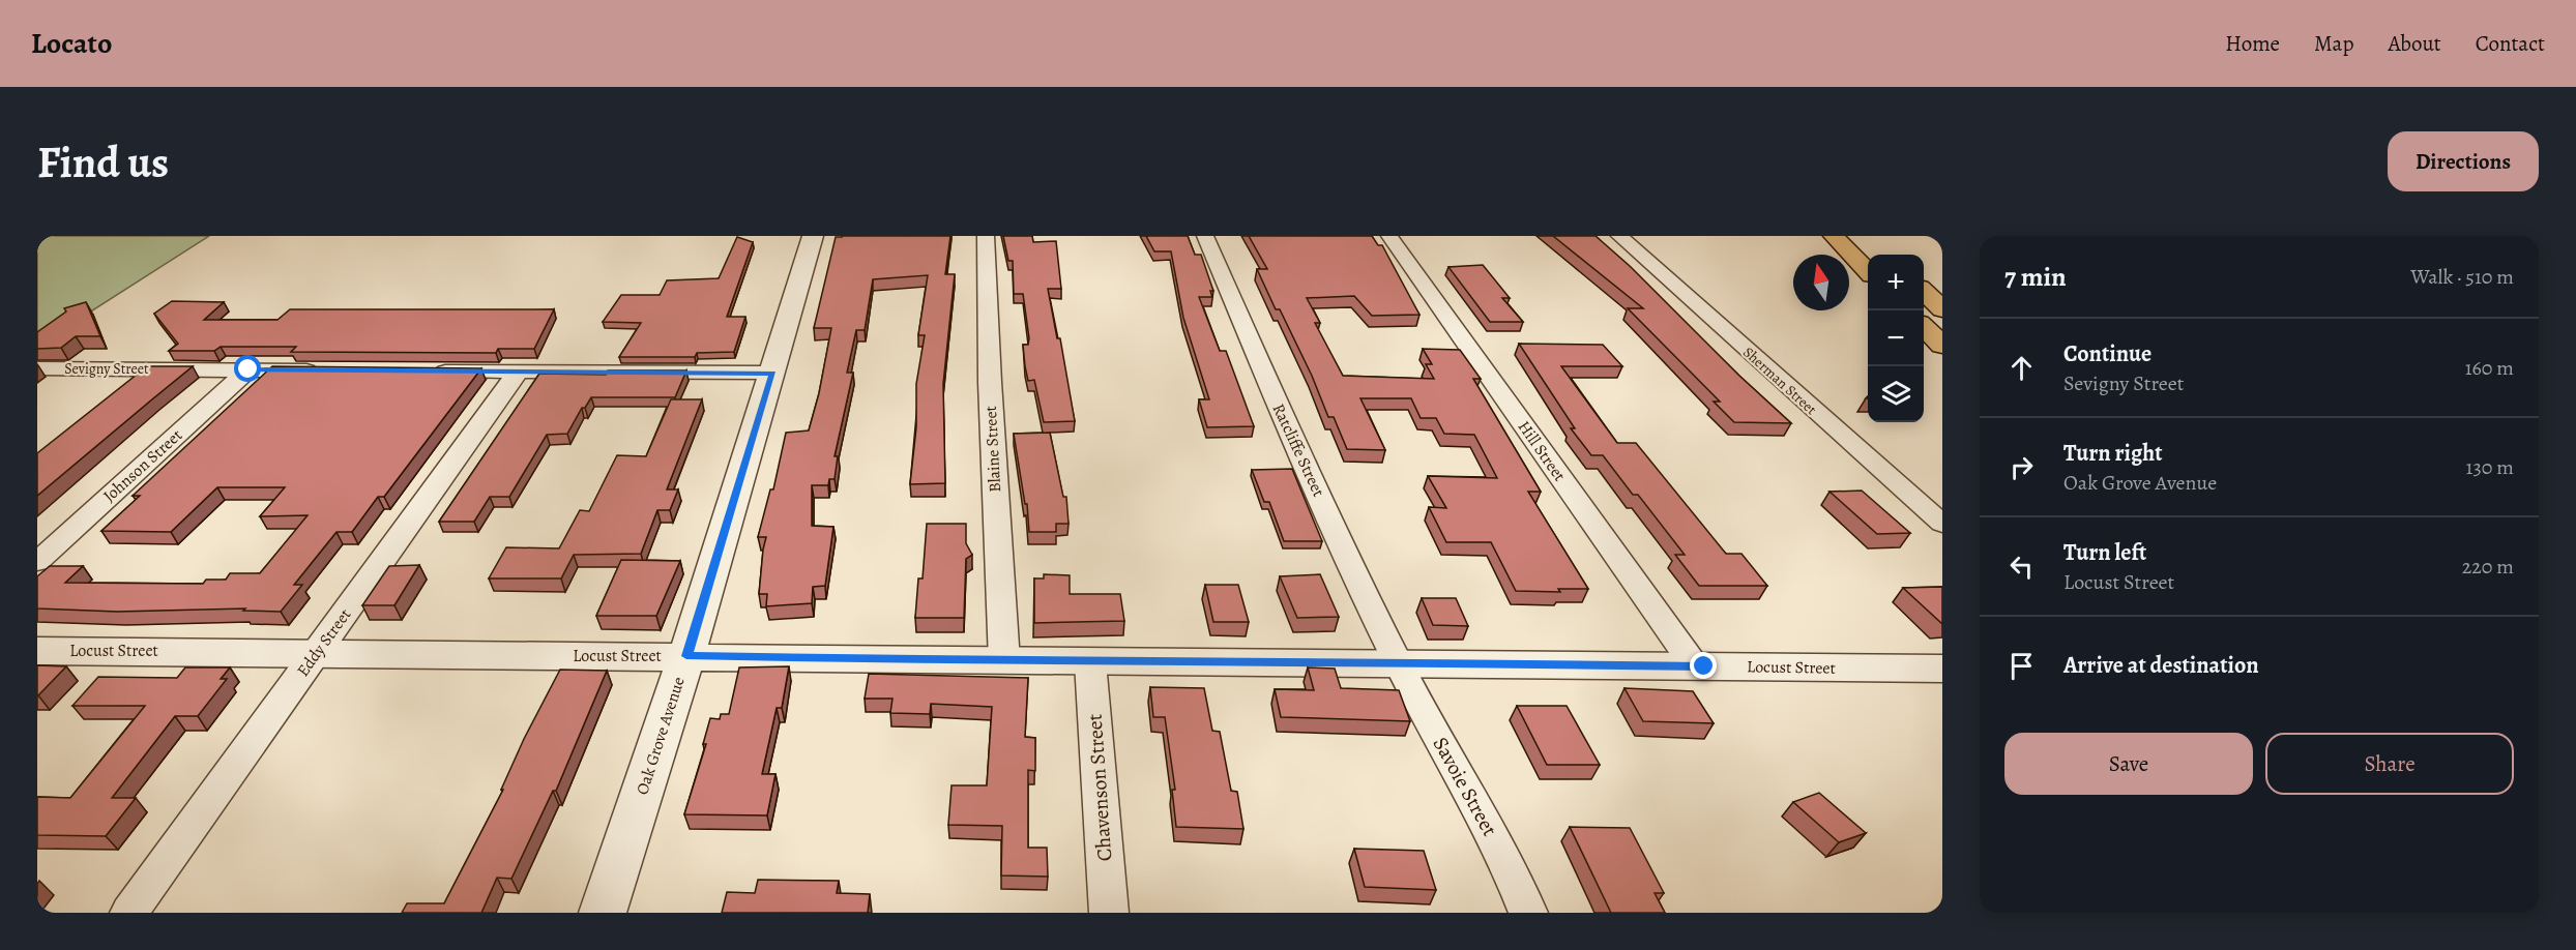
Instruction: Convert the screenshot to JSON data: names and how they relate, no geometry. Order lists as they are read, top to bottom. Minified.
{"streets":{"street":["Sevigny Street","Sherman Street","Blaine Street","Ratcliffe Street","Hill Street","Johnson Street","Eddy Street","Locust Street","Oak Grove Avenue","Savoie Street","Chavenson Street"]},"crossings":[["Sevigny Street","Johnson Street"],["Blaine Street","Locust Street"],["Ratcliffe Street","Locust Street"],["Ratcliffe Street","Savoie Street"],["Hill Street","Locust Street"],["Eddy Street","Locust Street"],["Locust Street","Oak Grove Avenue"],["Locust Street","Savoie Street"],["Locust Street","Chavenson Street"]],"north":"top","page":{"header":"Locato","nav":["Home","Map","About","Contact"],"buttons":["Directions",["Save","Share"]],"title":"Find us","heading":["7 min","Walk · 510 m"],"map_buttons":["+","−"],"list":[["Continue","Sevigny Street","160 m"],["Turn right","Oak Grove Avenue","130 m"],["Turn left","Locust Street","220 m"],"Arrive at destination"]}}
